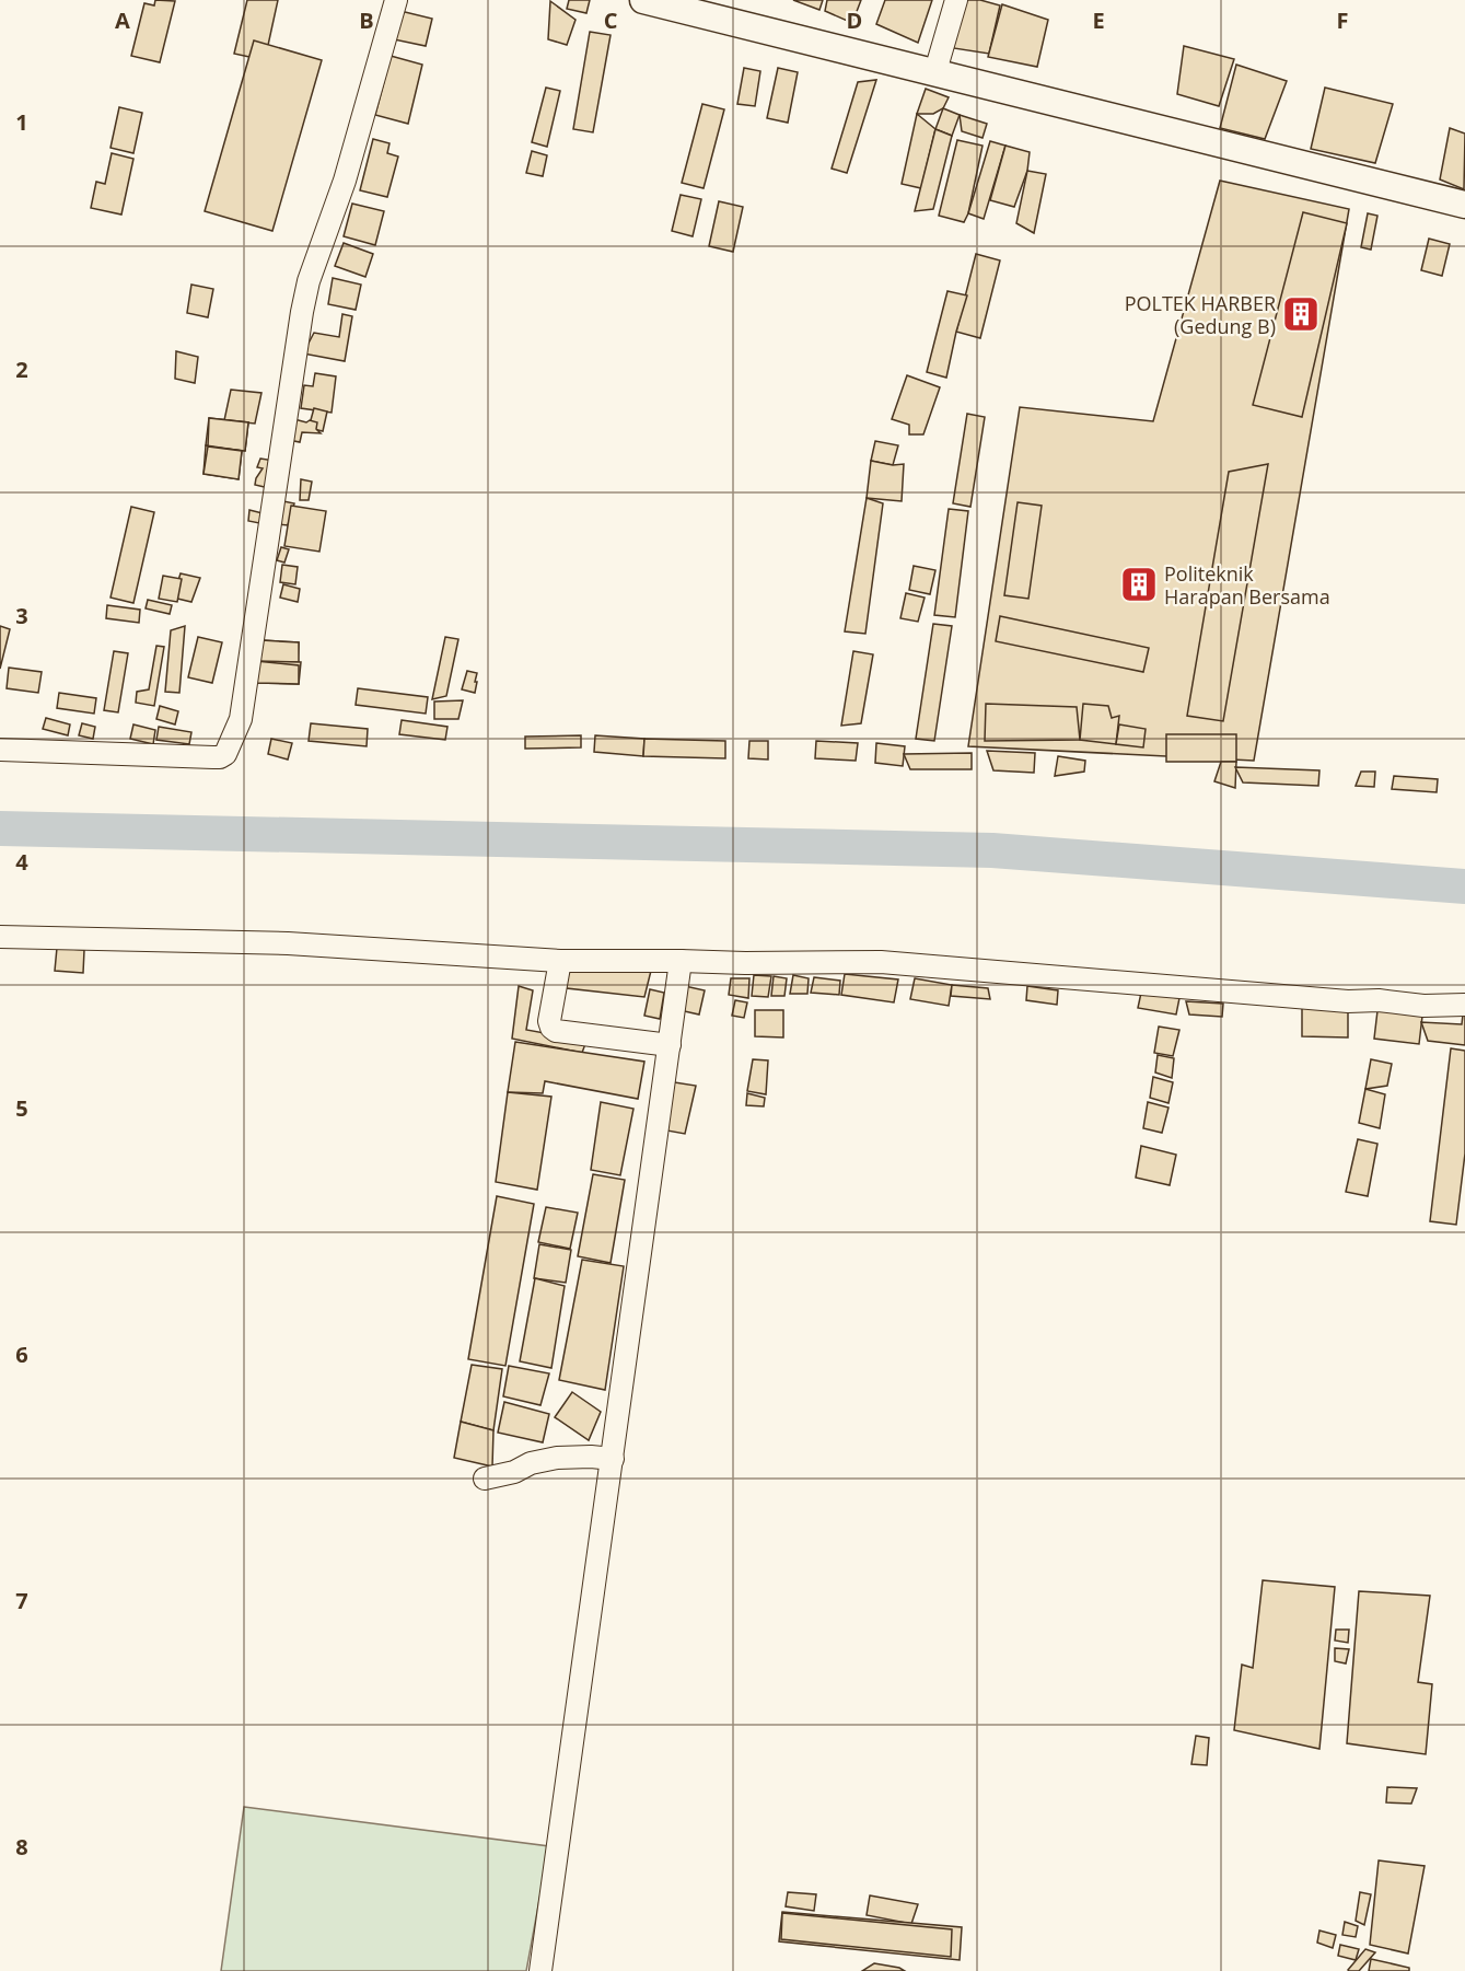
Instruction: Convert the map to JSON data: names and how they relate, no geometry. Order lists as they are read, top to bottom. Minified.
{"places":{"building":["POLTEK HARBER (Gedung B)","Politeknik Harapan Bersama"]},"grid":{"columns":["A","B","C","D","E","F"],"rows":["1","2","3","4","5","6","7","8"]}}
